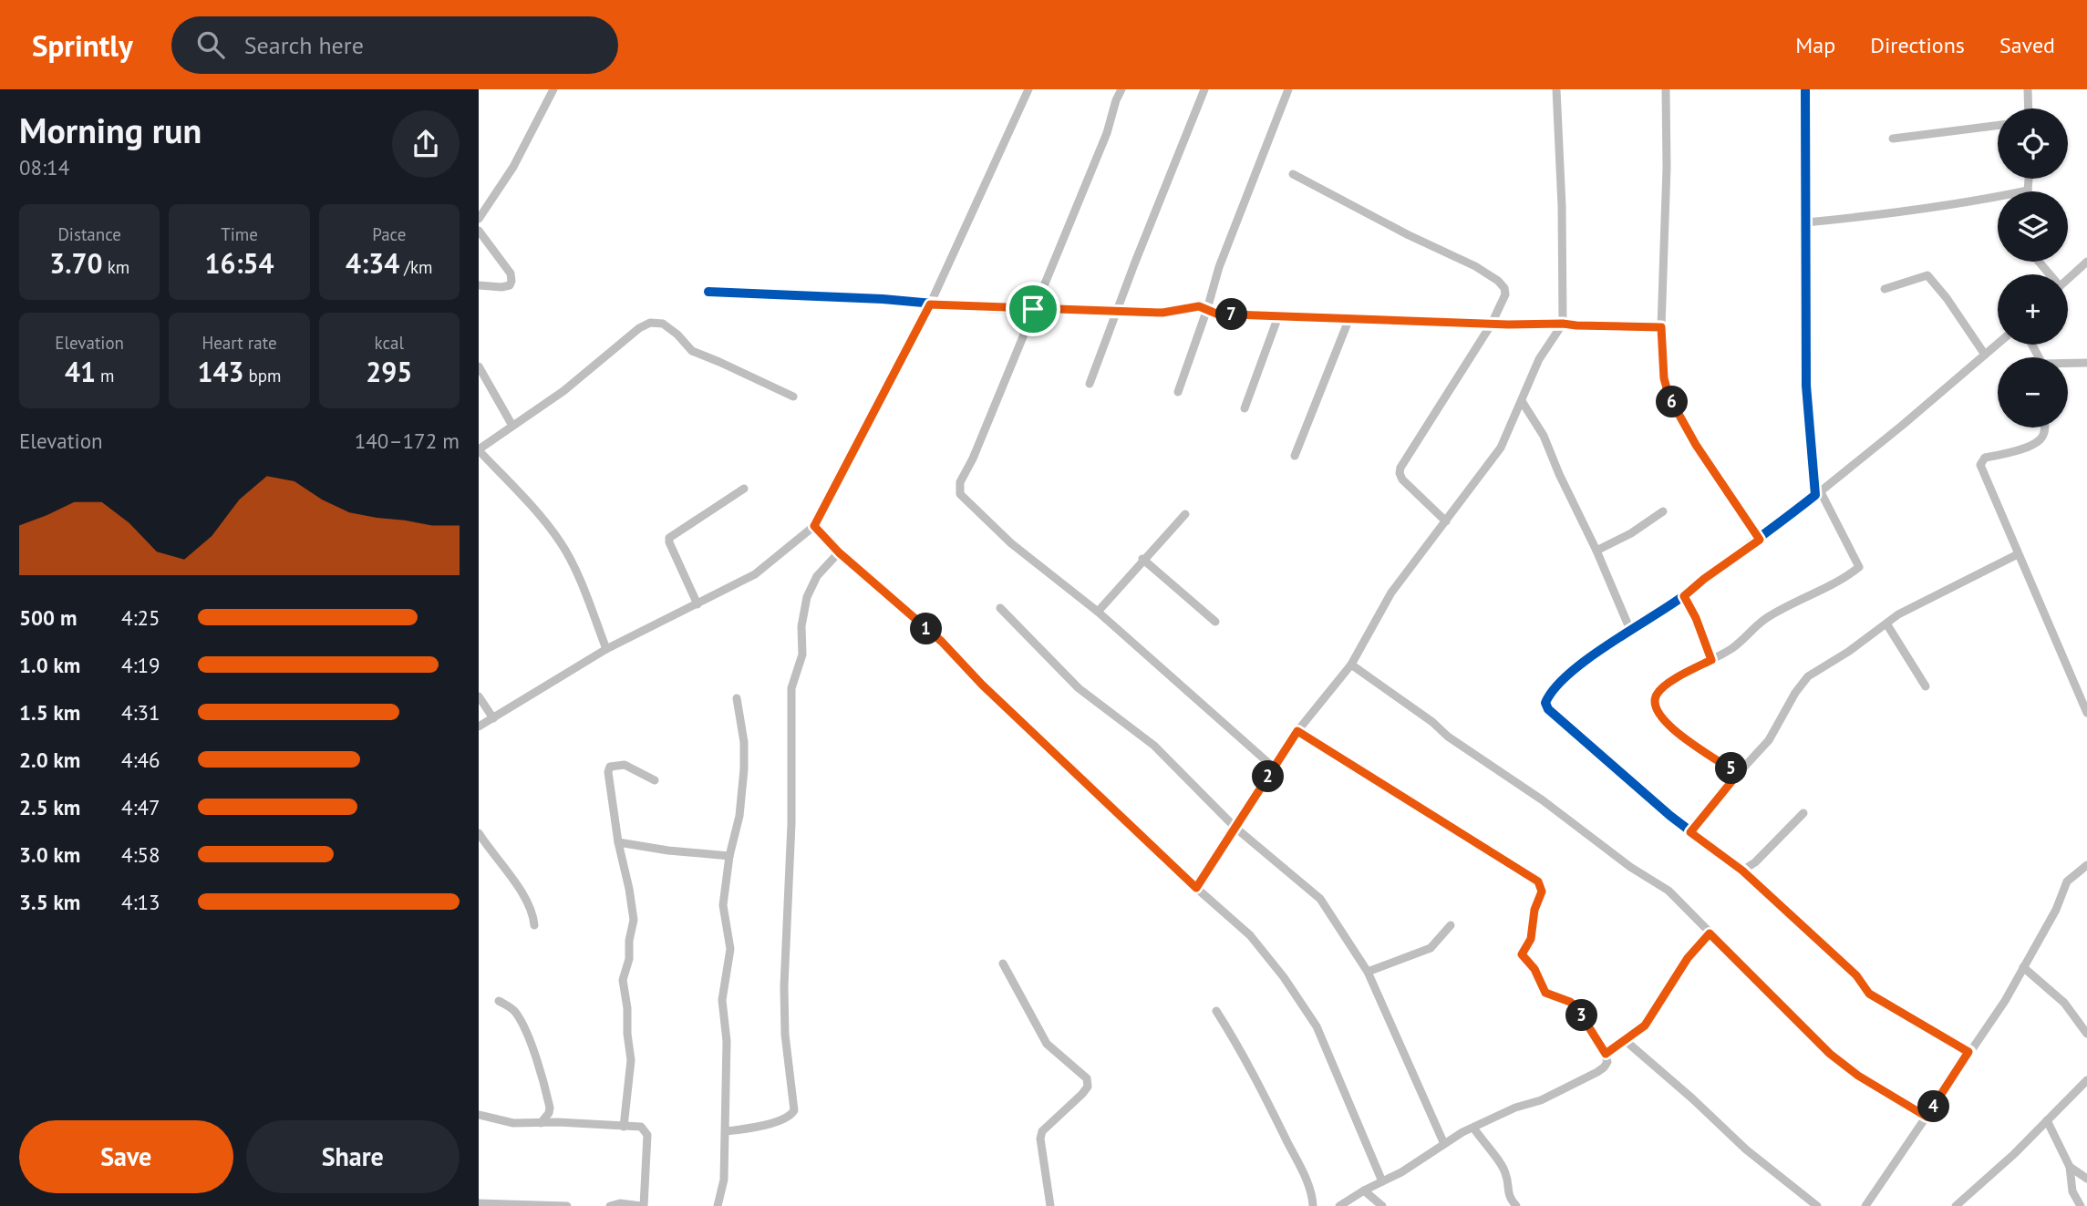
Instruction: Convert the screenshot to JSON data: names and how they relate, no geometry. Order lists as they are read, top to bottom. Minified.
{"page":{"header":"Sprintly","search":"Search here","nav":["Map","Directions","Saved"],"heading":["Morning run","08:14"],"map_buttons":["+","−"],"stats":[["Distance","3.70 km"],["Time","16:54"],["Pace","4:34 /km"],["Elevation","41 m"],["Heart rate","143 bpm"],["kcal","295"]],"pins":["7","6","1","5","2","3","4"],"chart":["Elevation","140–172 m"],"list":[{"name":"500 m","note":"4:25"},{"name":"1.0 km","note":"4:19"},{"name":"1.5 km","note":"4:31"},{"name":"2.0 km","note":"4:46"},{"name":"2.5 km","note":"4:47"},{"name":"3.0 km","note":"4:58"},{"name":"3.5 km","note":"4:13"}],"buttons":["Save","Share"]}}
